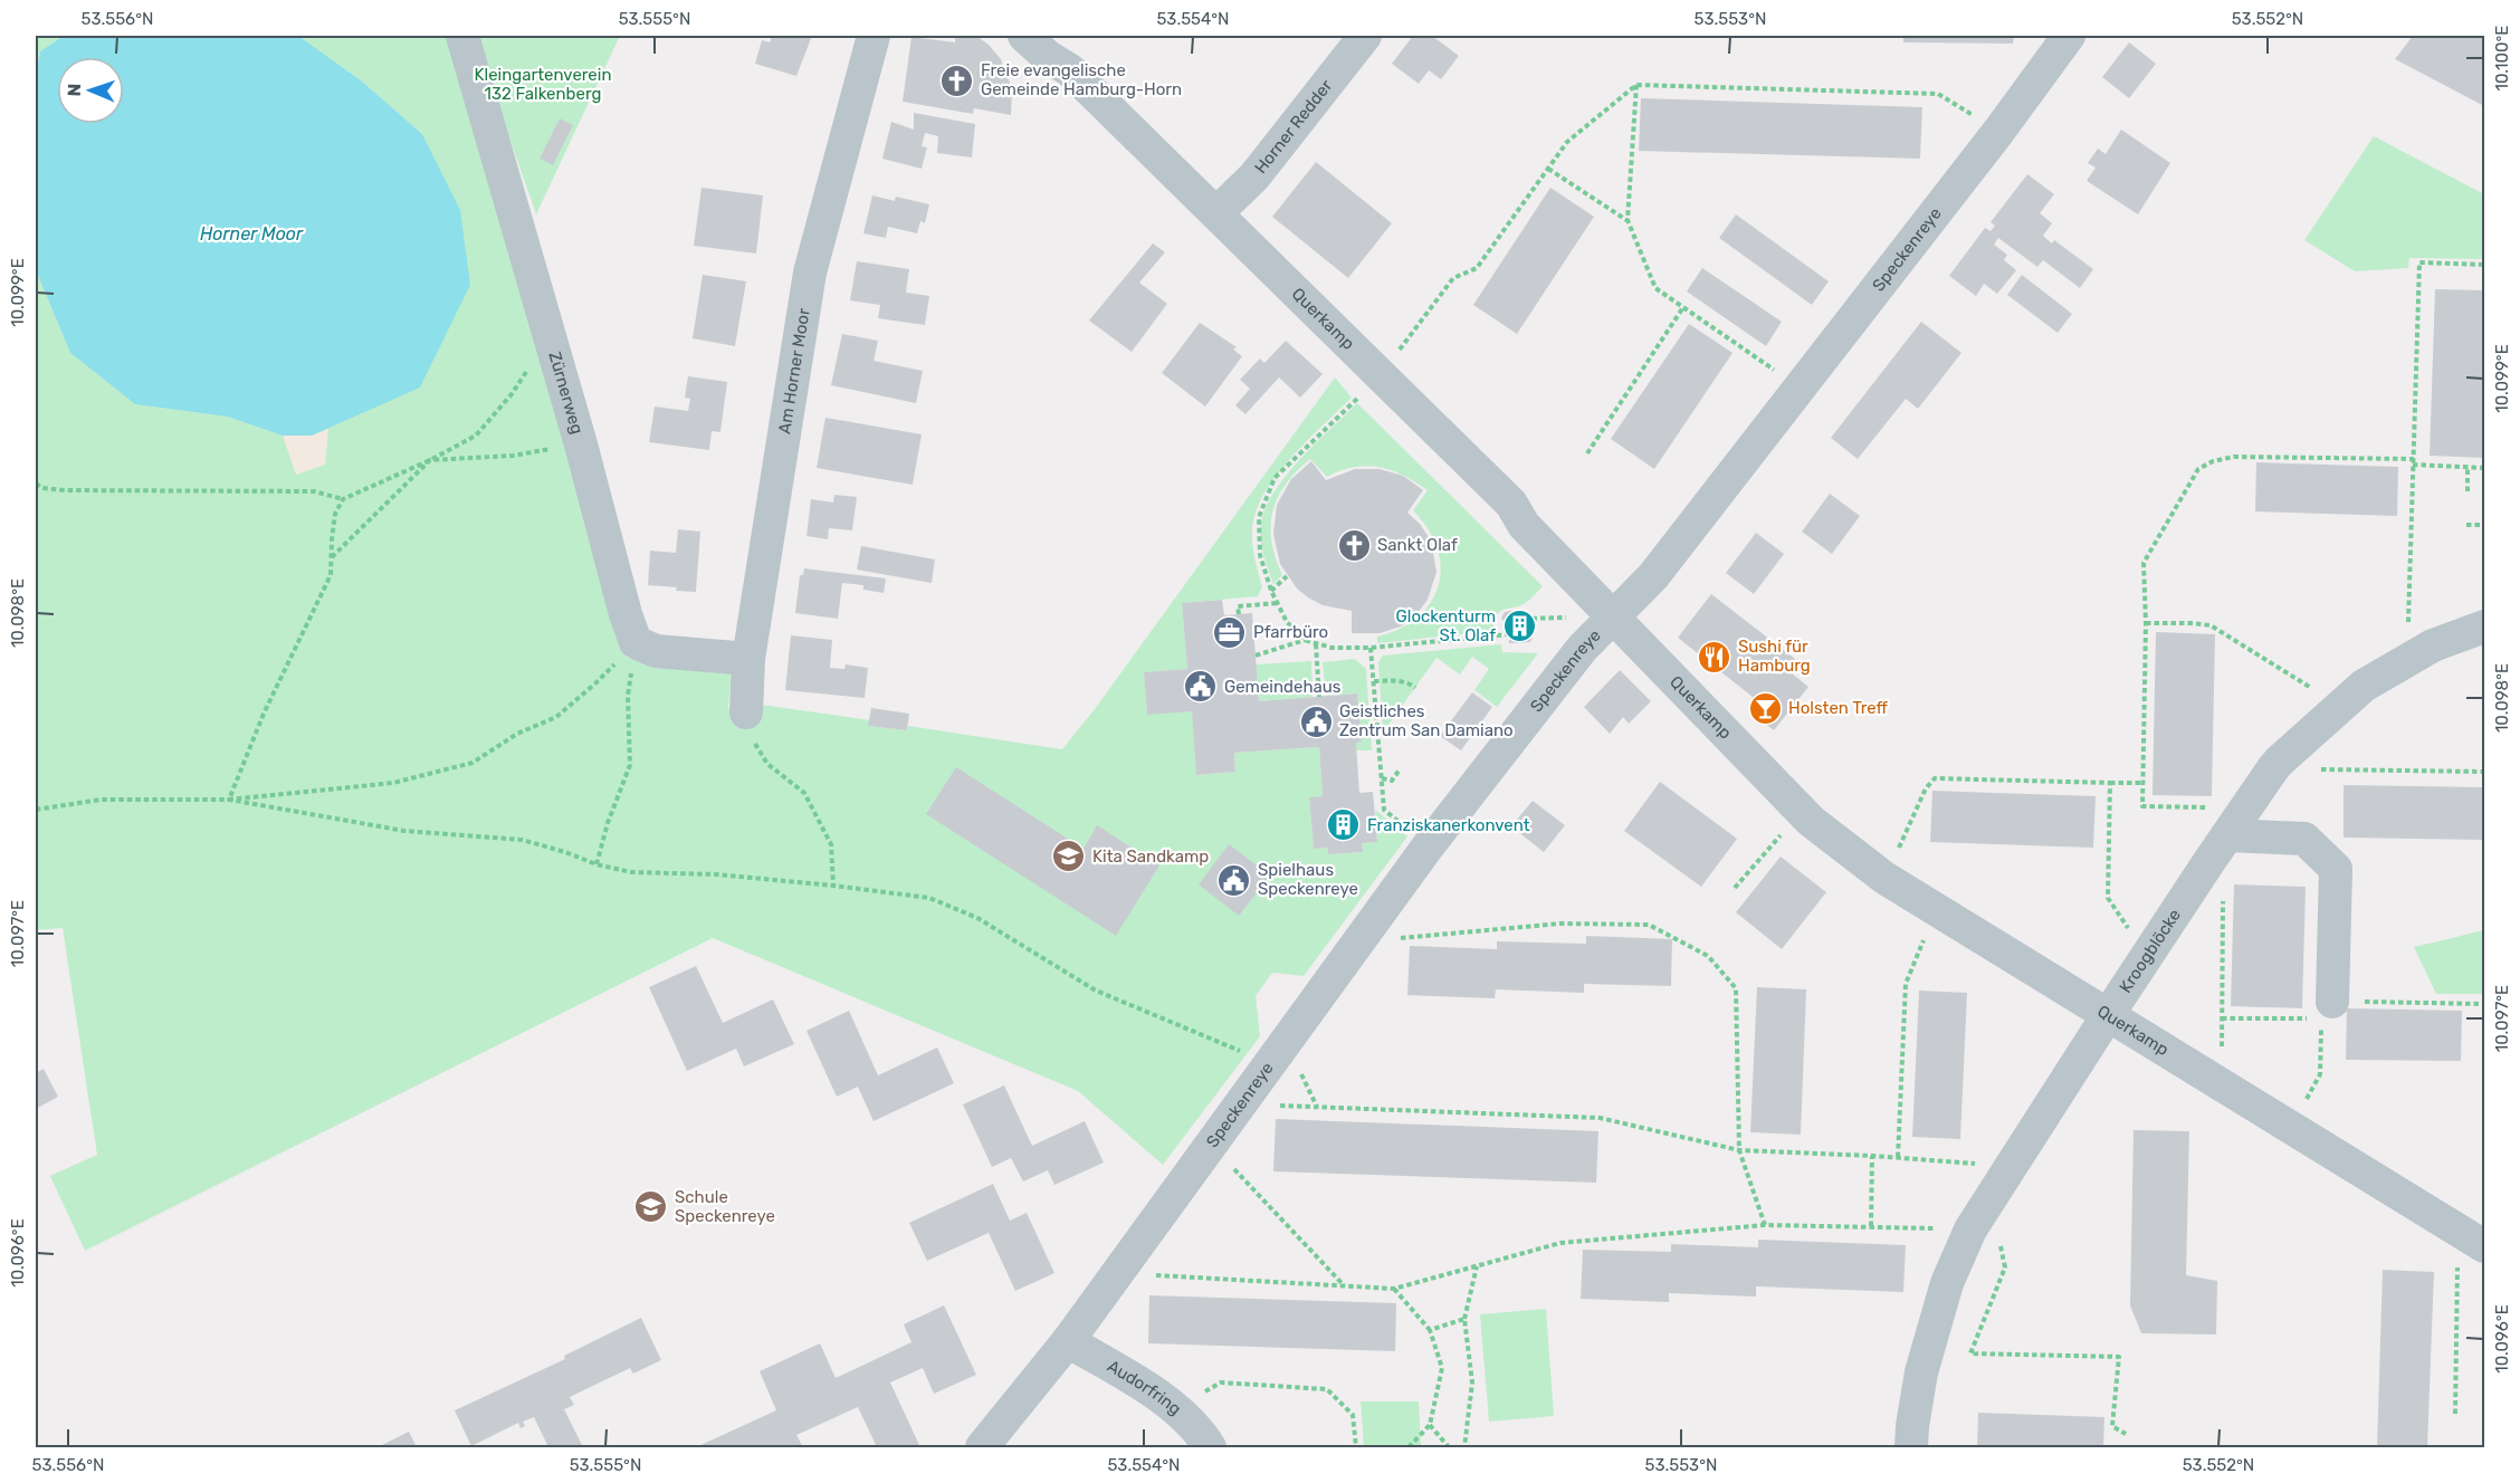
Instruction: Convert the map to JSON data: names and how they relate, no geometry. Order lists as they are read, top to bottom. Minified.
{"streets":{"street":["Horner Redder","Speckenreye","Querkamp","Am Horner Moor","Zürnerweg","Kroogblöcke","Audorfring"]},"crossings":[["Horner Redder","Querkamp"],["Speckenreye","Querkamp"],["Speckenreye","Audorfring"],["Querkamp","Kroogblöcke"]],"water":["Horner Moor"],"parks":["Kleingartenverein 132 Falkenberg"],"places":{"church":["Freie evangelische Gemeinde Hamburg-Horn","Sankt Olaf"],"building":["Glockenturm St. Olaf","Franziskanerkonvent"],"office":["Pfarrbüro"],"restaurant":["Sushi für Hamburg"],"public building":["Gemeindehaus","Geistliches Zentrum San Damiano","Spielhaus Speckenreye"],"bar":["Holsten Treff"],"school or university":["Kita Sandkamp","Schule Speckenreye"]},"north":"left","coordinates":["53.556°N","53.555°N","53.554°N","53.553°N","53.552°N","10.100°E","10.099°E","10.098°E","10.097°E","10.096°E"]}
